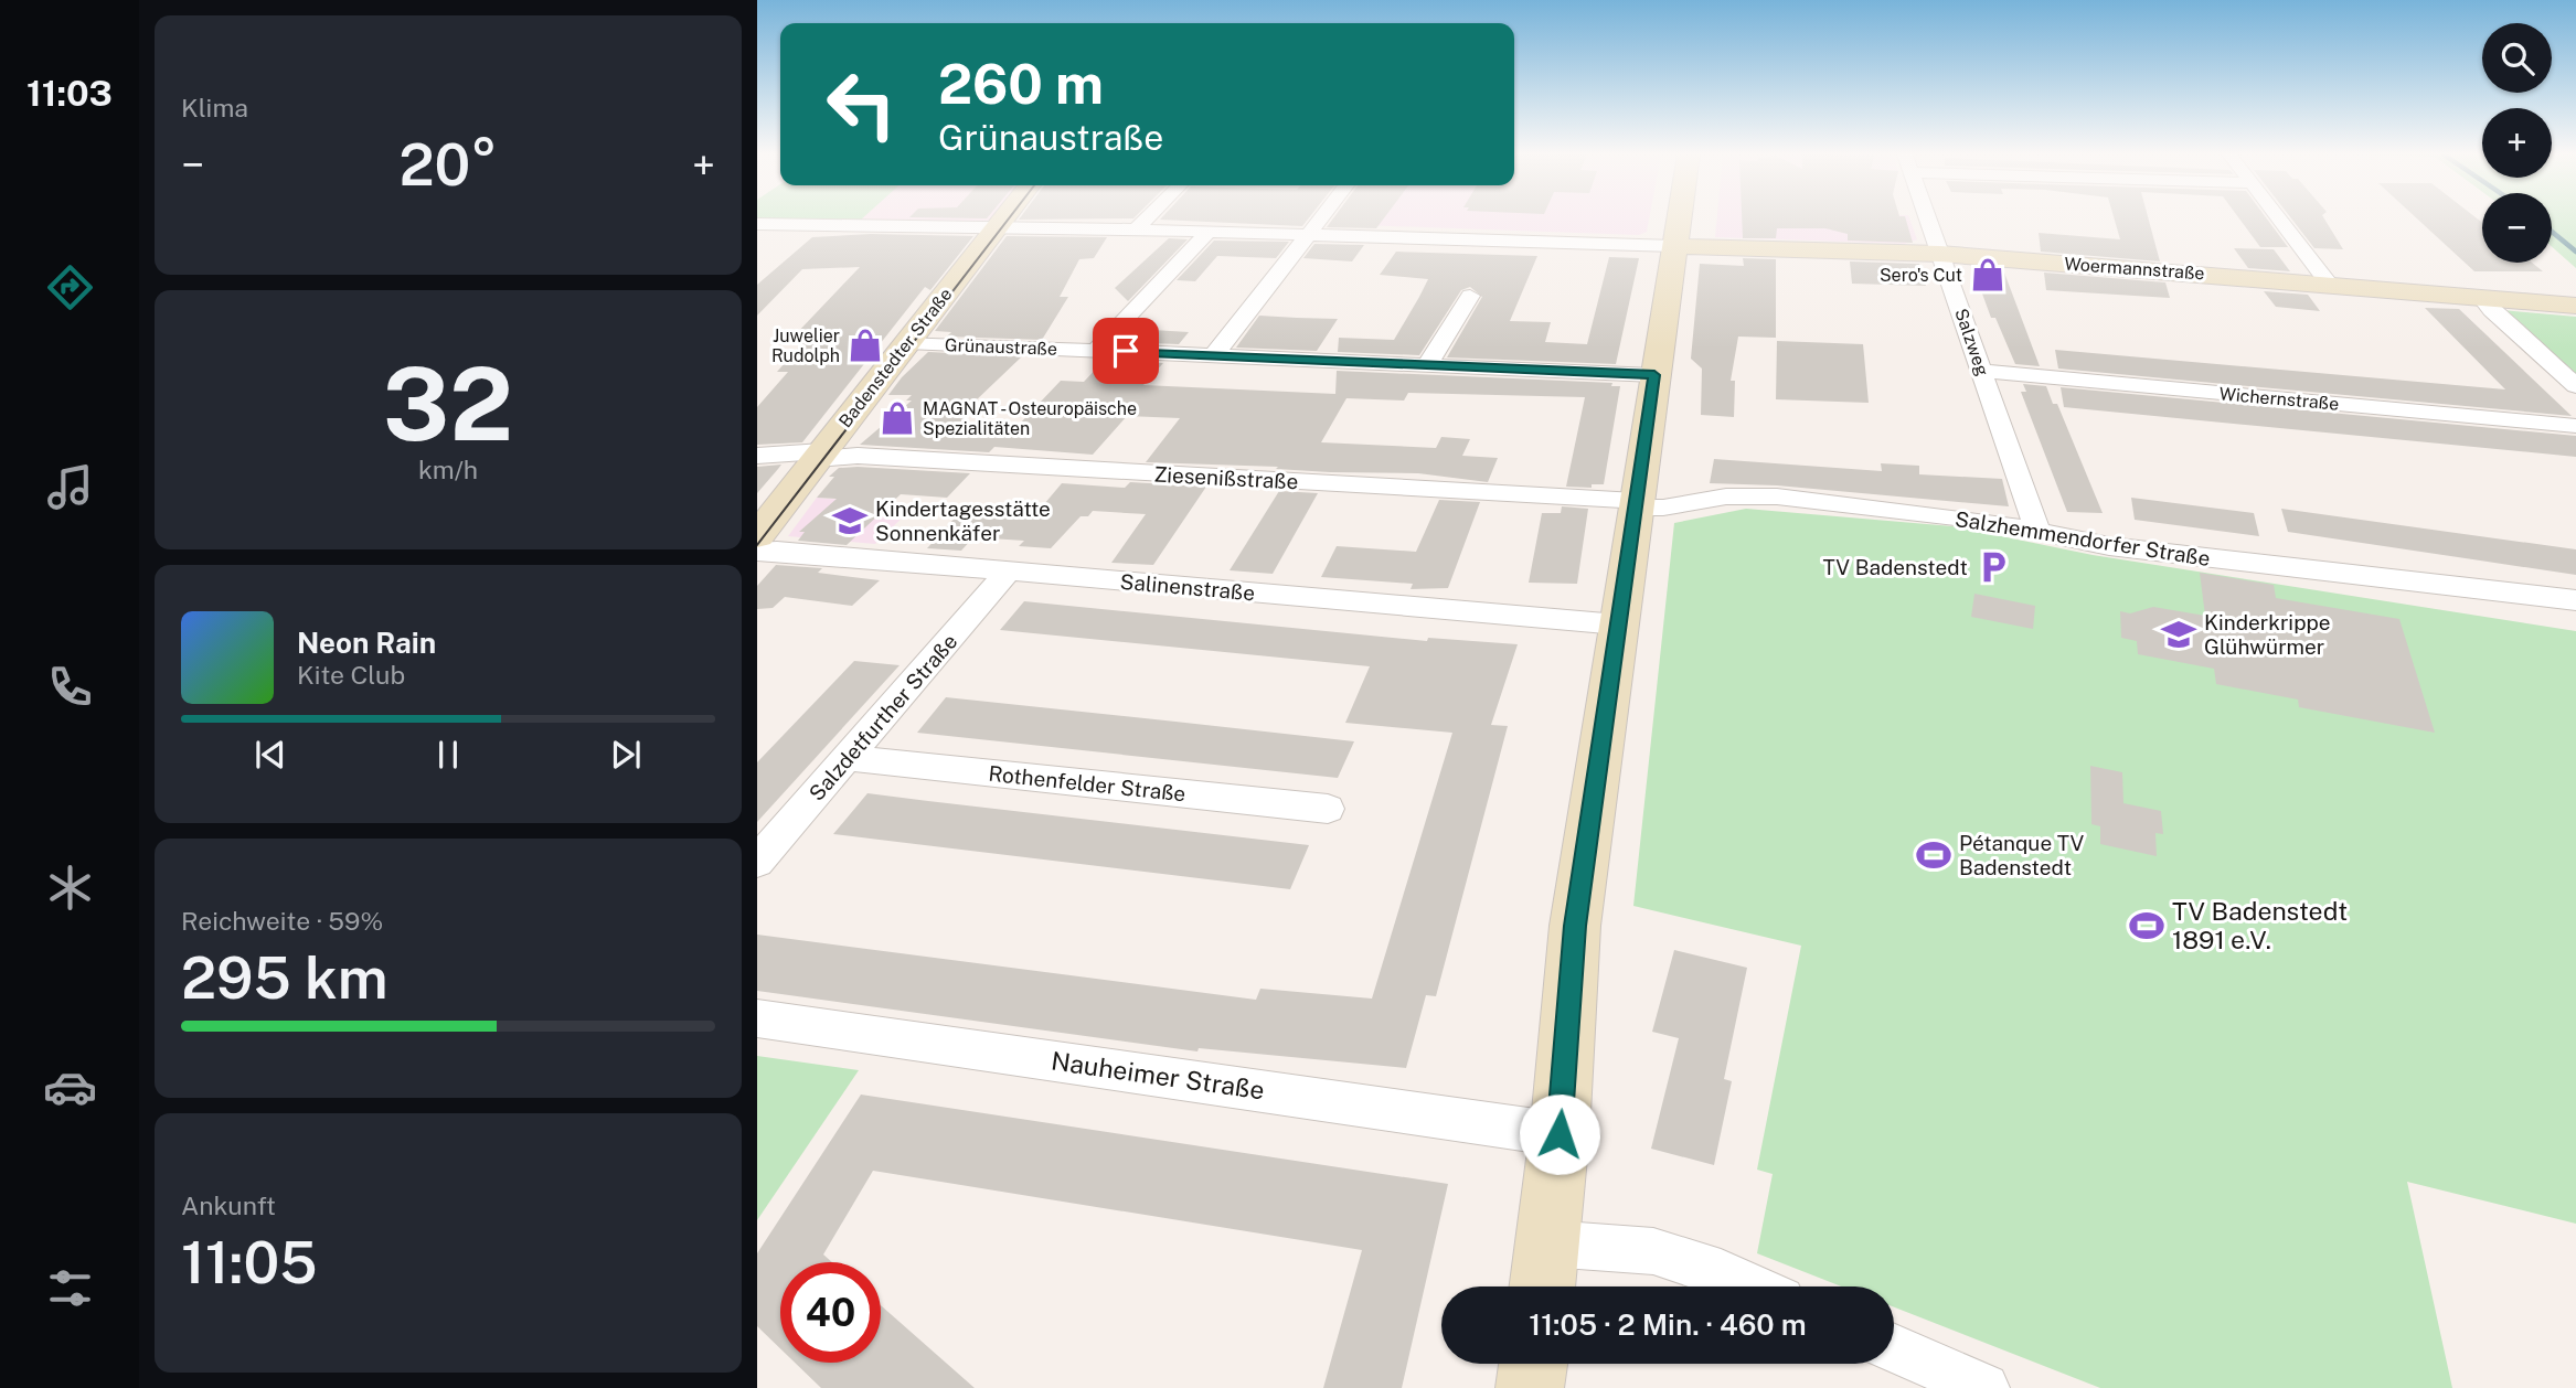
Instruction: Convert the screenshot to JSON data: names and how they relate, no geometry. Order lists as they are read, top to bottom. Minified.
{"streets":{"street":["Woermannstraße","Salzweg","Grünaustraße","Badenstedter Straße","Wichernstraße","Ziesenißstraße","Salzhemmendorfer Straße","Salinenstraße","Salzdetfurther Straße","Rothenfelder Straße","Nauheimer Straße"]},"crossings":[["Woermannstraße","Salzweg"],["Woermannstraße","Badenstedter Straße"],["Salzweg","Wichernstraße"],["Salzweg","Salzhemmendorfer Straße"],["Grünaustraße","Badenstedter Straße"],["Badenstedter Straße","Ziesenißstraße"],["Ziesenißstraße","Salzhemmendorfer Straße"],["Salinenstraße","Salzdetfurther Straße"],["Salzdetfurther Straße","Rothenfelder Straße"]],"places":{"shop":["Sero's Cut","Juwelier Rudolph","MAGNAT - Osteuropäische Spezialitäten"],"school or university":["Kindertagesstätte Sonnenkäfer","Kinderkrippe Glühwürmer"],"parking":["TV Badenstedt"],"sports":["Pétanque TV Badenstedt","TV Badenstedt 1891 e.V."]},"page":{"tabs":"11:03","tile":["Klima",["32","km/h"],["Reichweite · 59%","295 km"],["Ankunft","11:05"]],"map_buttons":["+","−"],"turn":["260 m","Grünaustraße"],"heat":["−","20°","+"],"song":["Neon Rain","Kite Club"],"limit":"40","trip":"11:05 · 2 Min. · 460 m"}}
